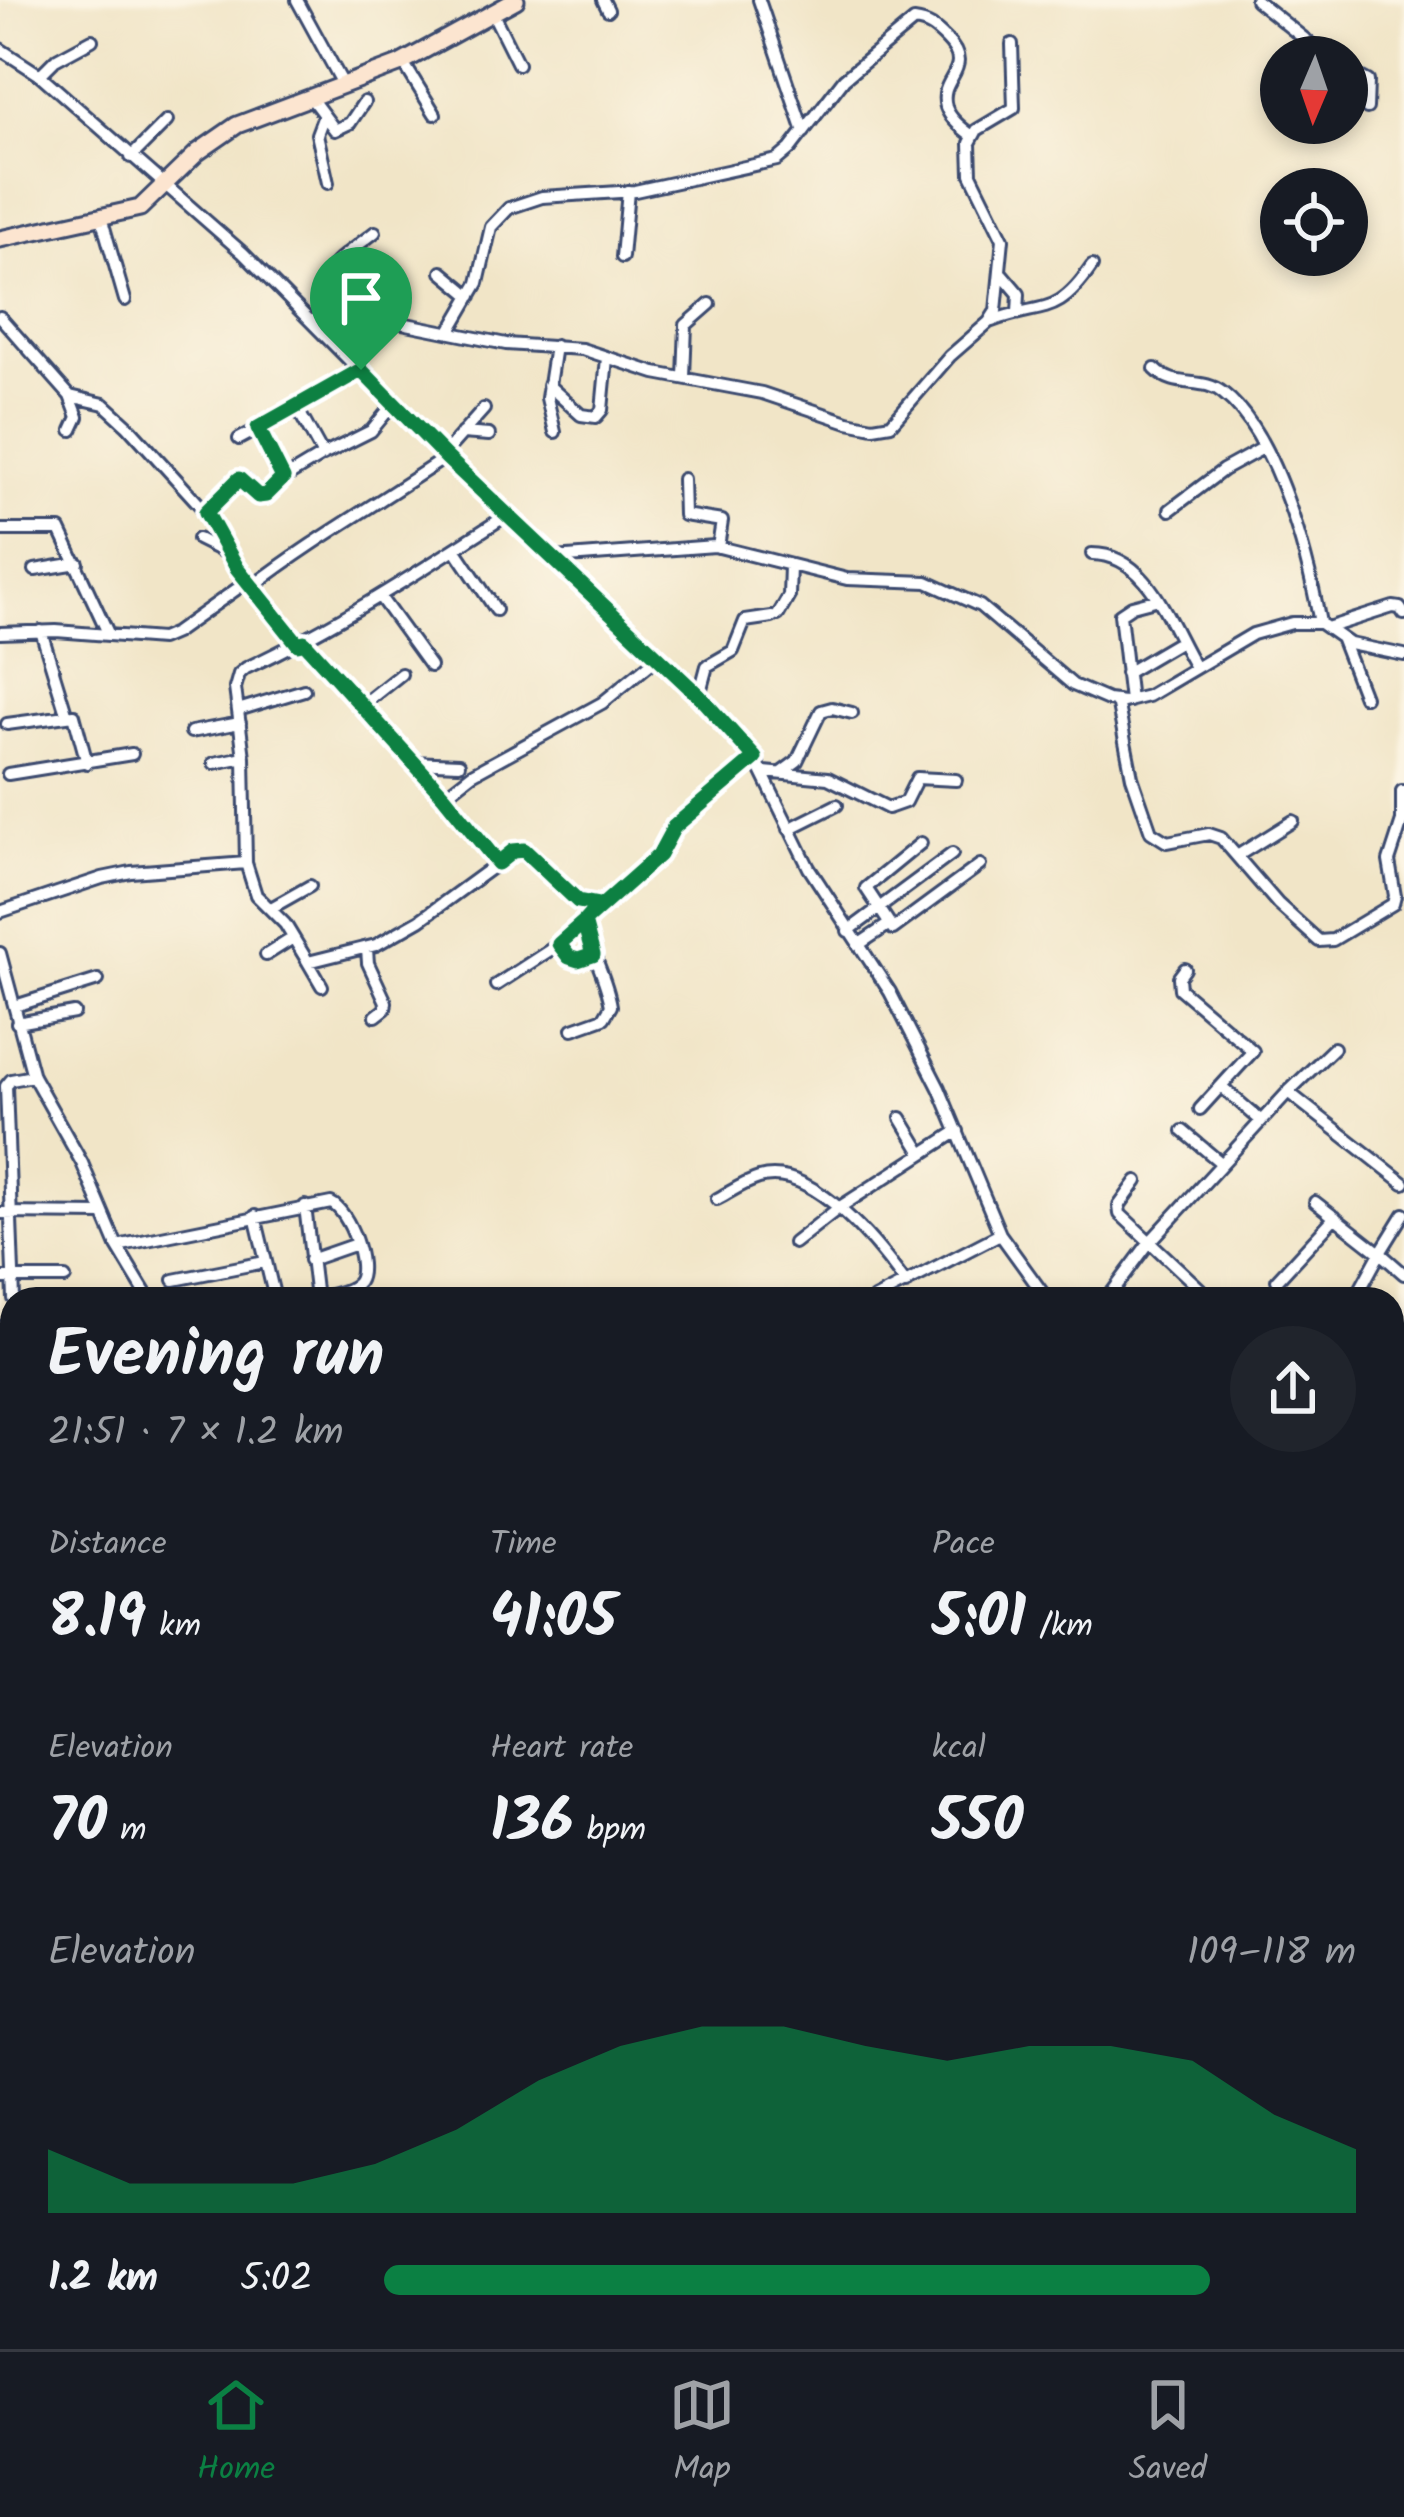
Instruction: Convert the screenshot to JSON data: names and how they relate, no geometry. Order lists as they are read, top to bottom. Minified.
{"north":"bottom","page":{"heading":["Evening run","21:51 · 7 × 1.2 km"],"stats":[["Distance","8.19 km"],["Time","41:05"],["Pace","5:01 /km"],["Elevation","70 m"],["Heart rate","136 bpm"],["kcal","550"]],"chart":["Elevation","109–118 m"],"list":[{"name":"1.2 km","note":"5:02"}],"tabs":["Home","Map","Saved"]}}
